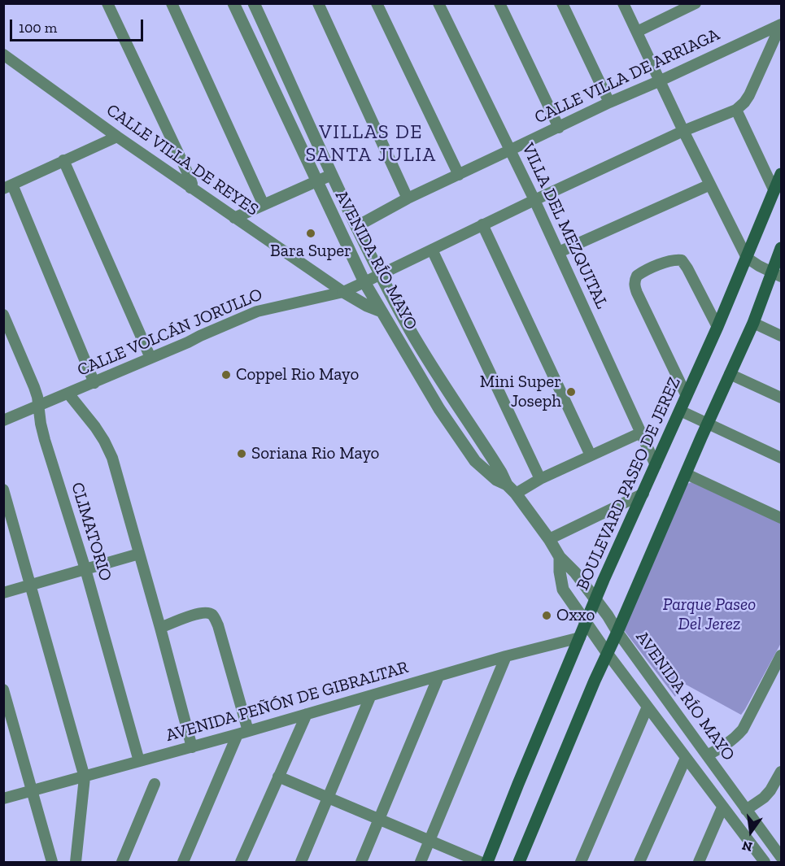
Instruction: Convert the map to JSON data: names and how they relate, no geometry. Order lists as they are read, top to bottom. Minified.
{"streets":{"main road":["BOULEVARD PASEO DE JEREZ"],"street":["CALLE VILLA DE ARRIAGA","CALLE VILLA DE REYES","VILLA DEL MEZQUITAL","AVENIDA RÍO MAYO","CALLE VOLCÁN JORULLO","CLIMATORIO","AVENIDA PEÑÓN DE GIBRALTAR"]},"crossings":[["CALLE VILLA DE ARRIAGA","VILLA DEL MEZQUITAL"],["CALLE VILLA DE ARRIAGA","AVENIDA RÍO MAYO"],["CALLE VILLA DE REYES","CALLE VOLCÁN JORULLO"],["VILLA DEL MEZQUITAL","CALLE VOLCÁN JORULLO"],["VILLA DEL MEZQUITAL","BOULEVARD PASEO DE JEREZ"],["AVENIDA RÍO MAYO","CALLE VOLCÁN JORULLO"],["AVENIDA RÍO MAYO","BOULEVARD PASEO DE JEREZ"],["CALLE VOLCÁN JORULLO","CLIMATORIO"],["BOULEVARD PASEO DE JEREZ","AVENIDA PEÑÓN DE GIBRALTAR"],["CLIMATORIO","AVENIDA PEÑÓN DE GIBRALTAR"]],"districts":["VILLAS DE SANTA JULIA"],"parks":["Parque Paseo Del Jerez"],"places":["Bara Super","Coppel Rio Mayo","Mini Super Joseph","Soriana Rio Mayo","Oxxo"],"scale_bar":"100 m","north":"bottom"}
